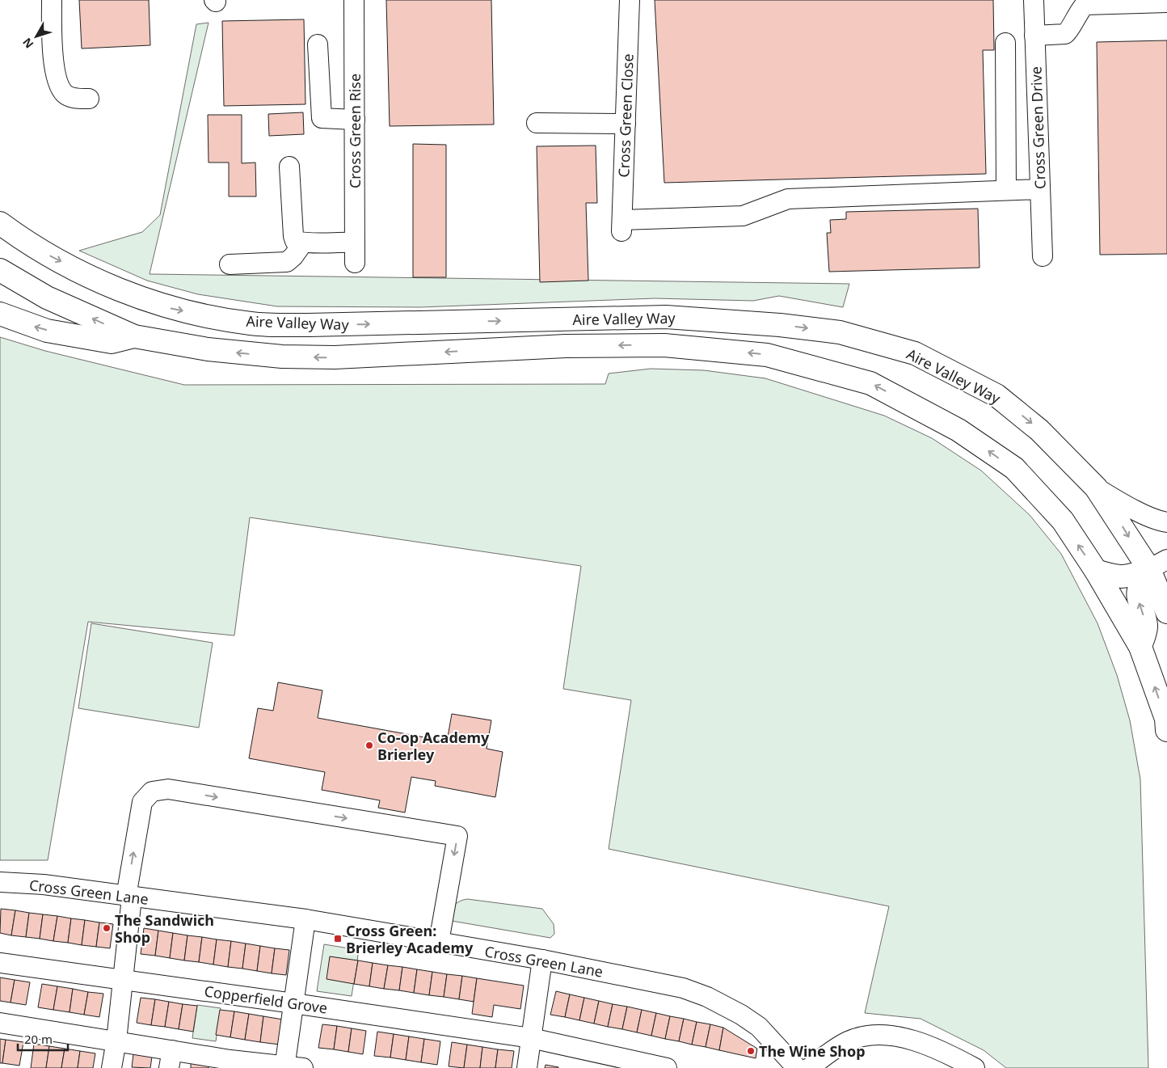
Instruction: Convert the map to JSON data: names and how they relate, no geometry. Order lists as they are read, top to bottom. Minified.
{"streets":{"highway":["Aire Valley Way"],"street":["Cross Green Close","Cross Green Drive","Cross Green Rise","Cross Green Lane","Copperfield Grove"]},"places":{"other":["Co-op Academy Brierley","The Sandwich Shop","The Wine Shop"],"transit":["Cross Green: Brierley Academy"]},"scale_bar":"20 m","north":"bottom left"}
